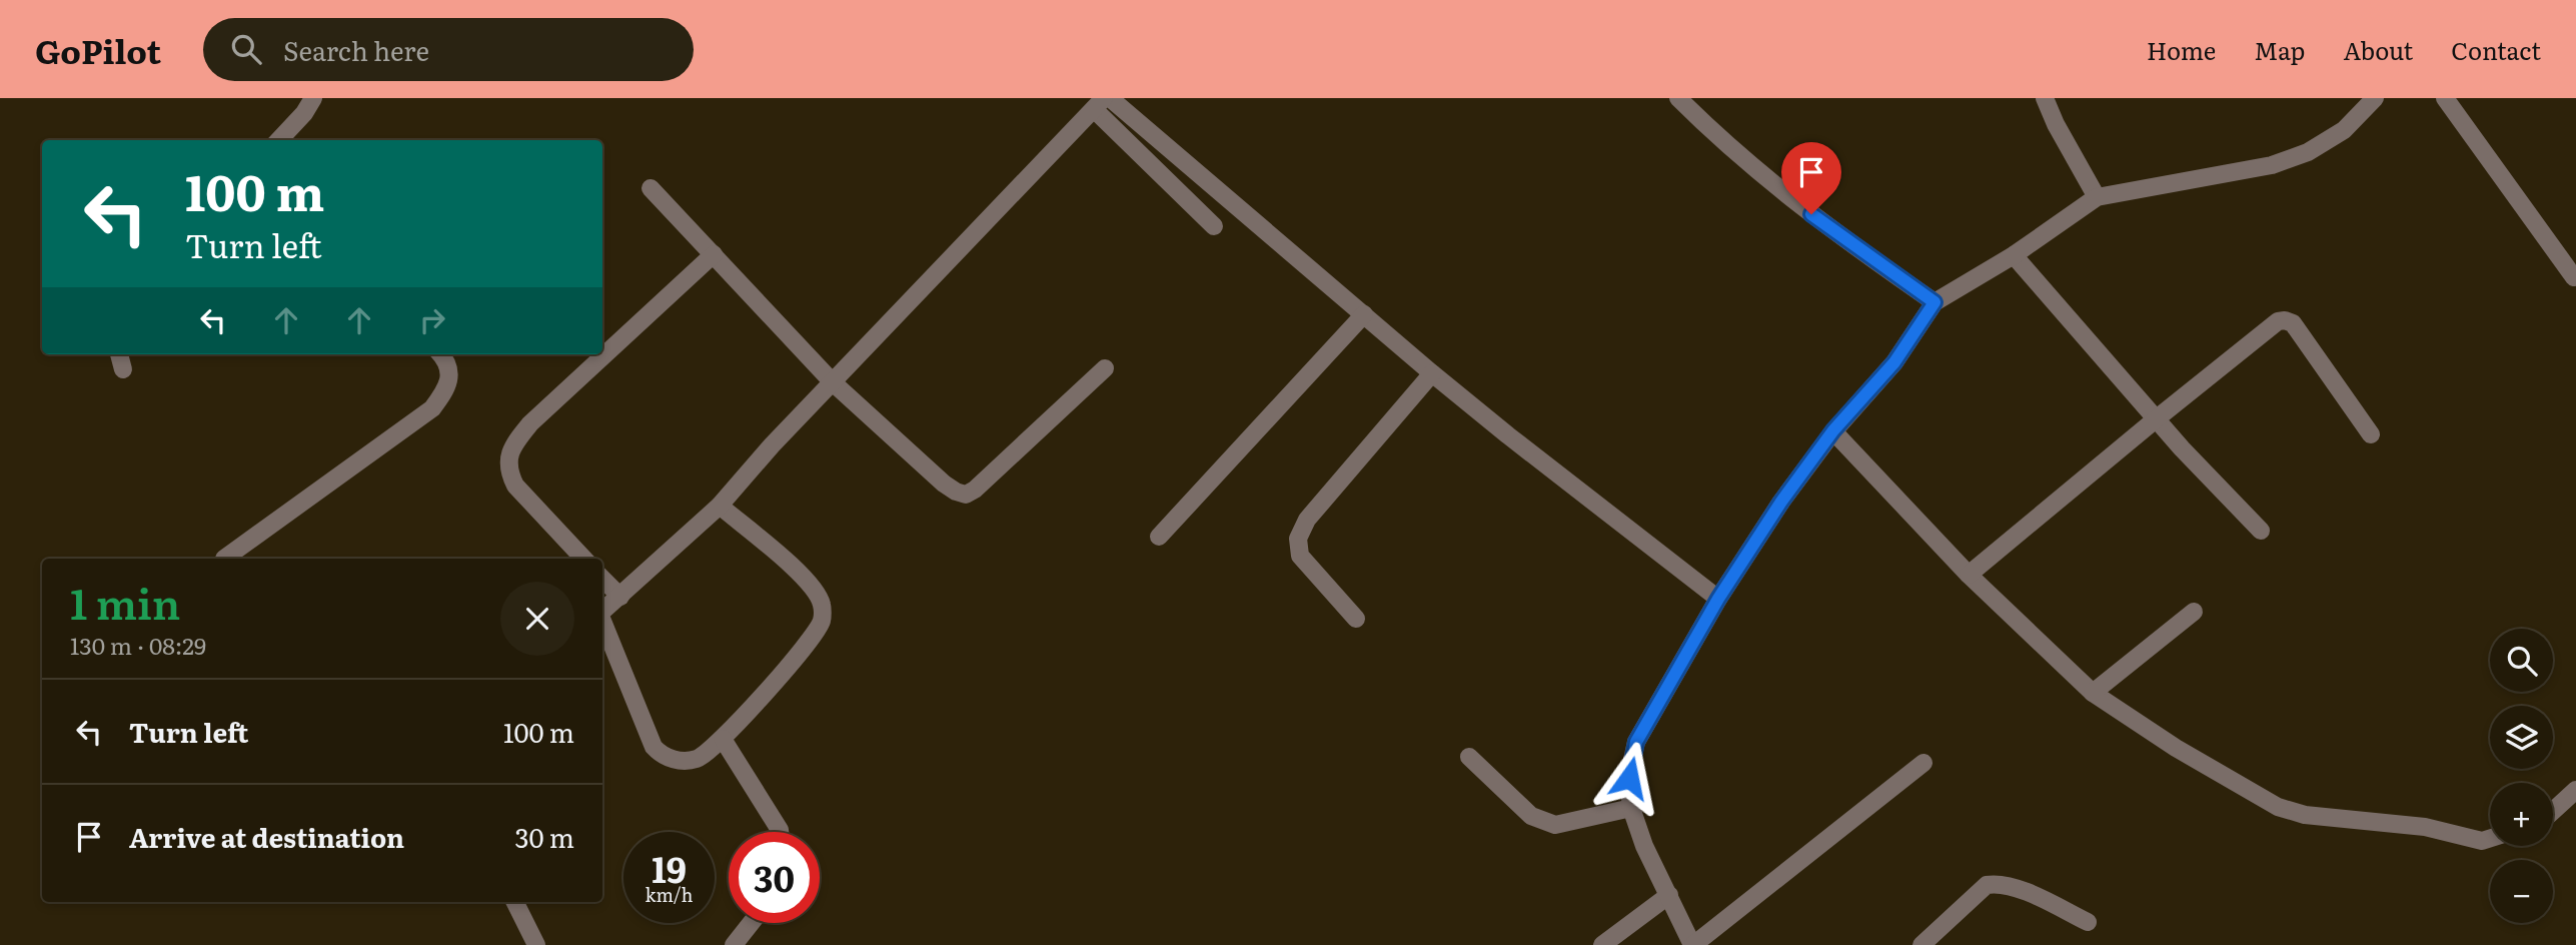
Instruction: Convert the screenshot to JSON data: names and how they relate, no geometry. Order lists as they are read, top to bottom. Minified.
{"page":{"header":"GoPilot","search":"Search here","nav":["Home","Map","About","Contact"],"turn":["100 m","Turn left"],"heading":["1 min","130 m · 08:29"],"map_buttons":["+","−"],"list":[{"name":"Turn left","value":"100 m"},{"name":"Arrive at destination","value":"30 m"}],"speed":"19 km/h","limit":"30"}}
